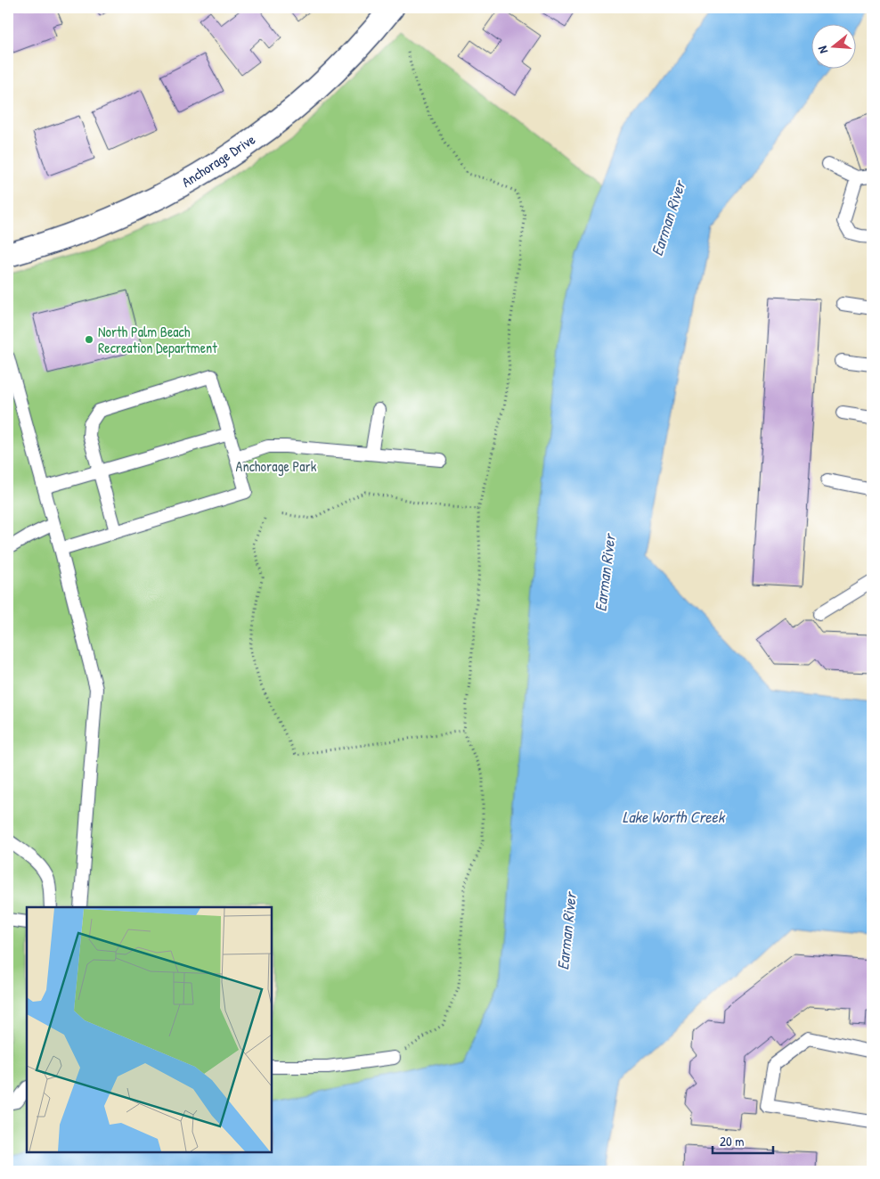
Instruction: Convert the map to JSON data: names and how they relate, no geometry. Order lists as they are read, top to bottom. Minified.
{"streets":{"street":["Anchorage Drive"]},"water":["Earman River","Lake Worth Creek"],"parks":["Anchorage Park"],"places":["North Palm Beach Recreation Department"],"scale_bar":"20 m","north":"left"}
